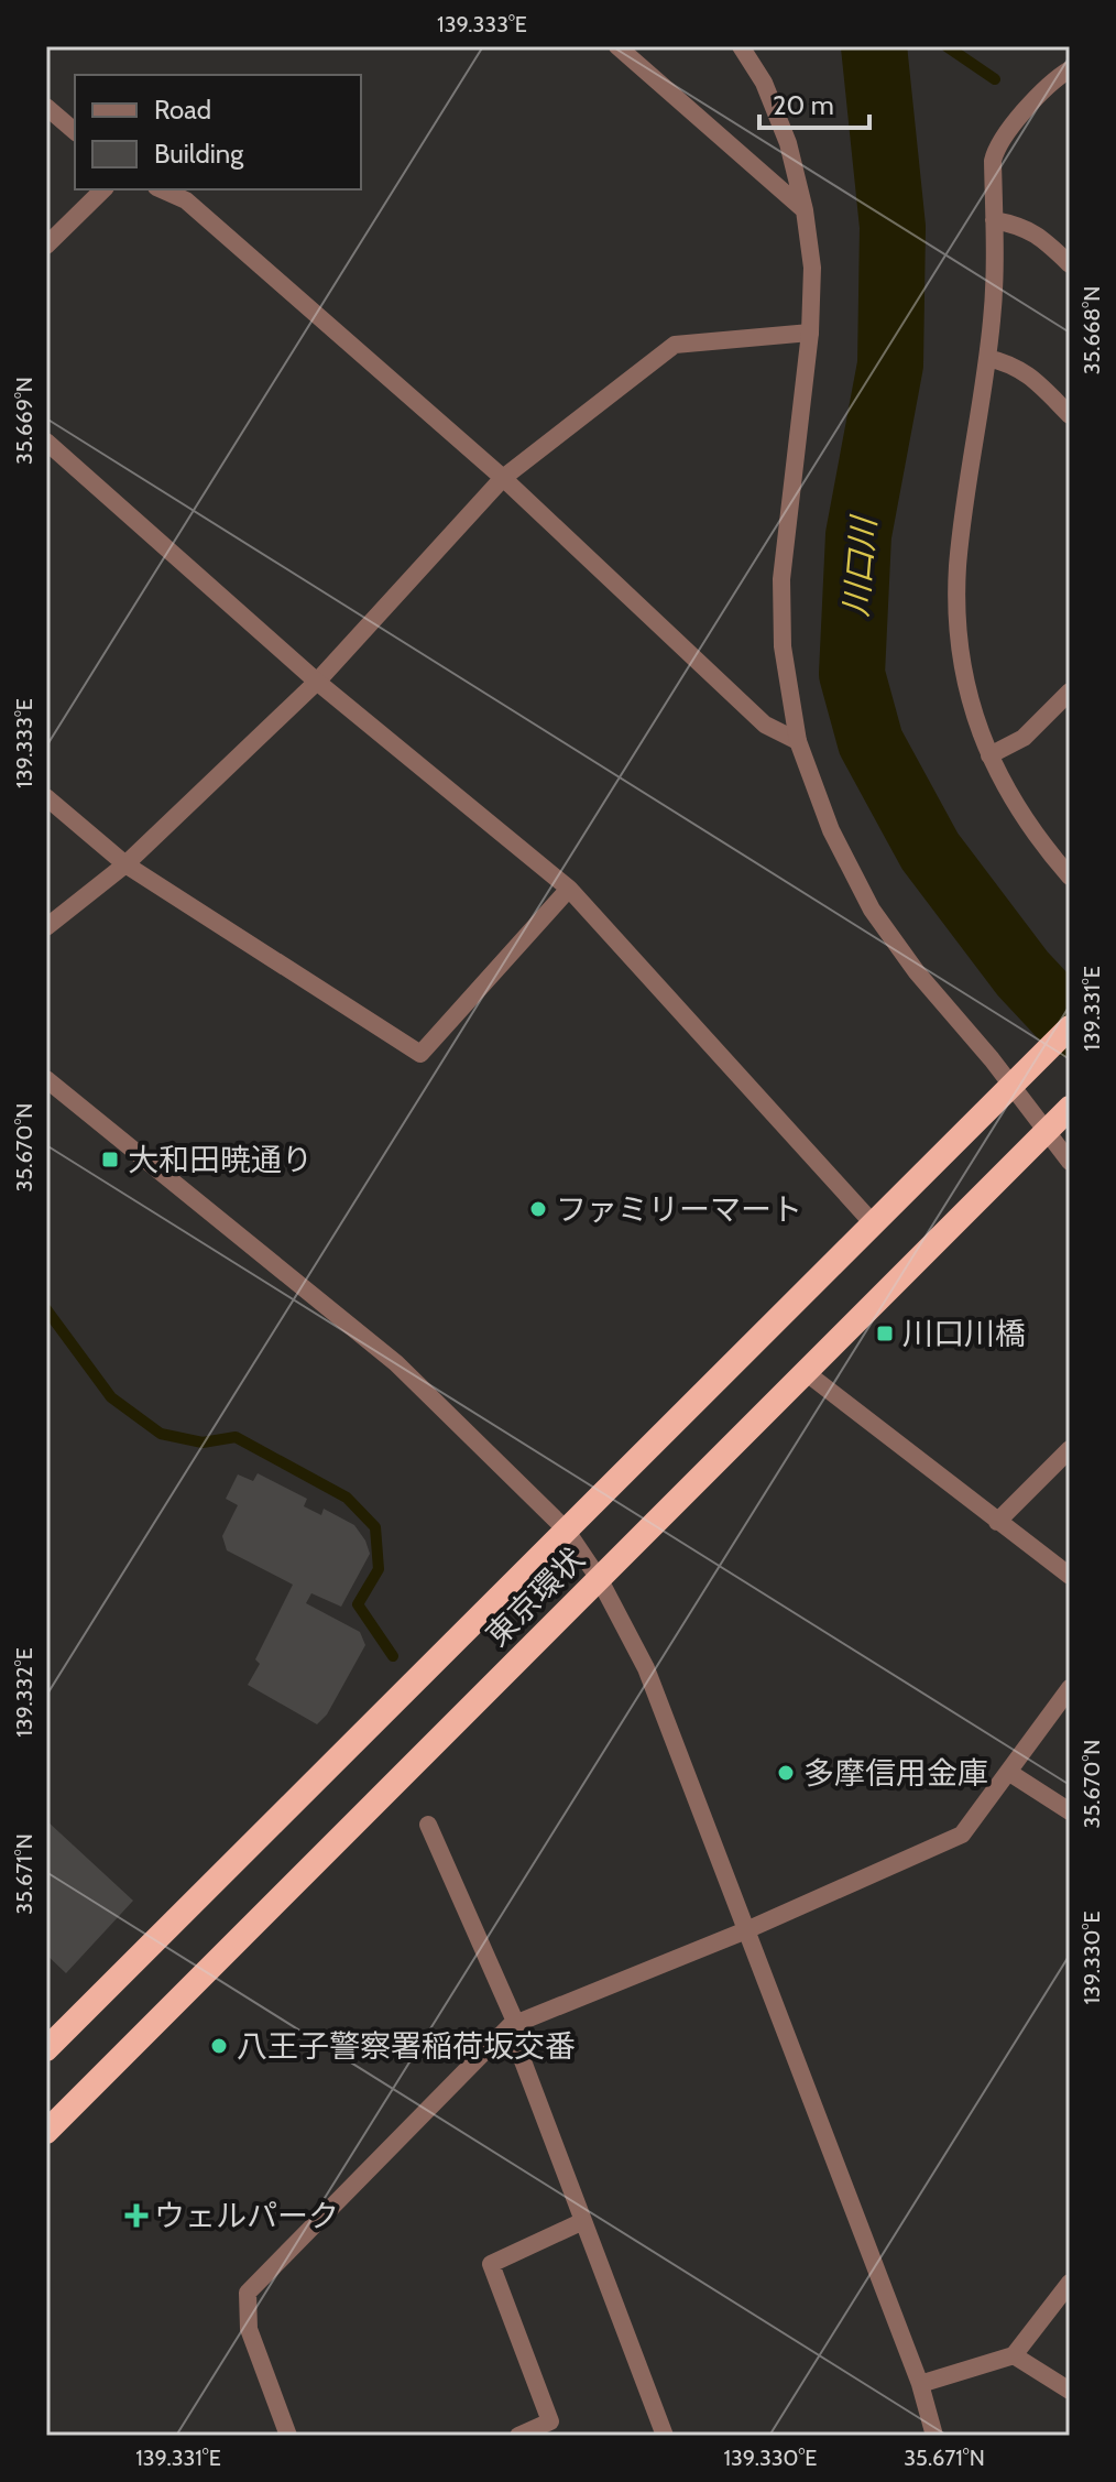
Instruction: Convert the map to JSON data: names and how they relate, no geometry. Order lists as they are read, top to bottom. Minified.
{"streets":{"highway":["東京環状"]},"water":["川口川"],"places":{"transit":["大和田暁通り","川口川橋"],"other":["ファミリーマート","多摩信用金庫","八王子警察署稲荷坂交番"],"health":["ウェルパーク"]},"legend":["Road","Building"],"scale_bar":"20 m","coordinates":["139.333°E","35.668°N","35.669°N","139.331°E","35.670°N","139.332°E","35.671°N","139.330°E"]}
